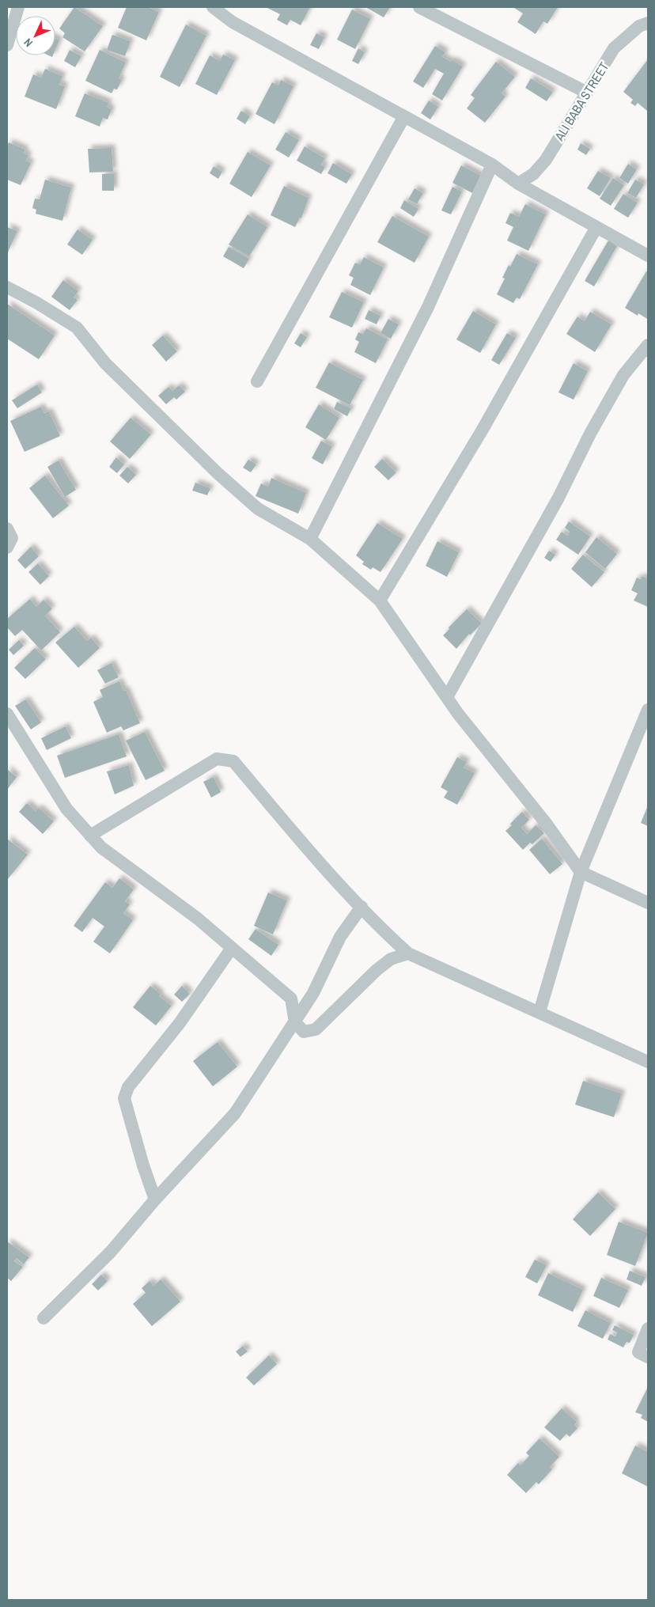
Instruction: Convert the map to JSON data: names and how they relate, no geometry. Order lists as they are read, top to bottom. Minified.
{"streets":{"street":["ALI BABA STREET"]},"north":"bottom left"}
